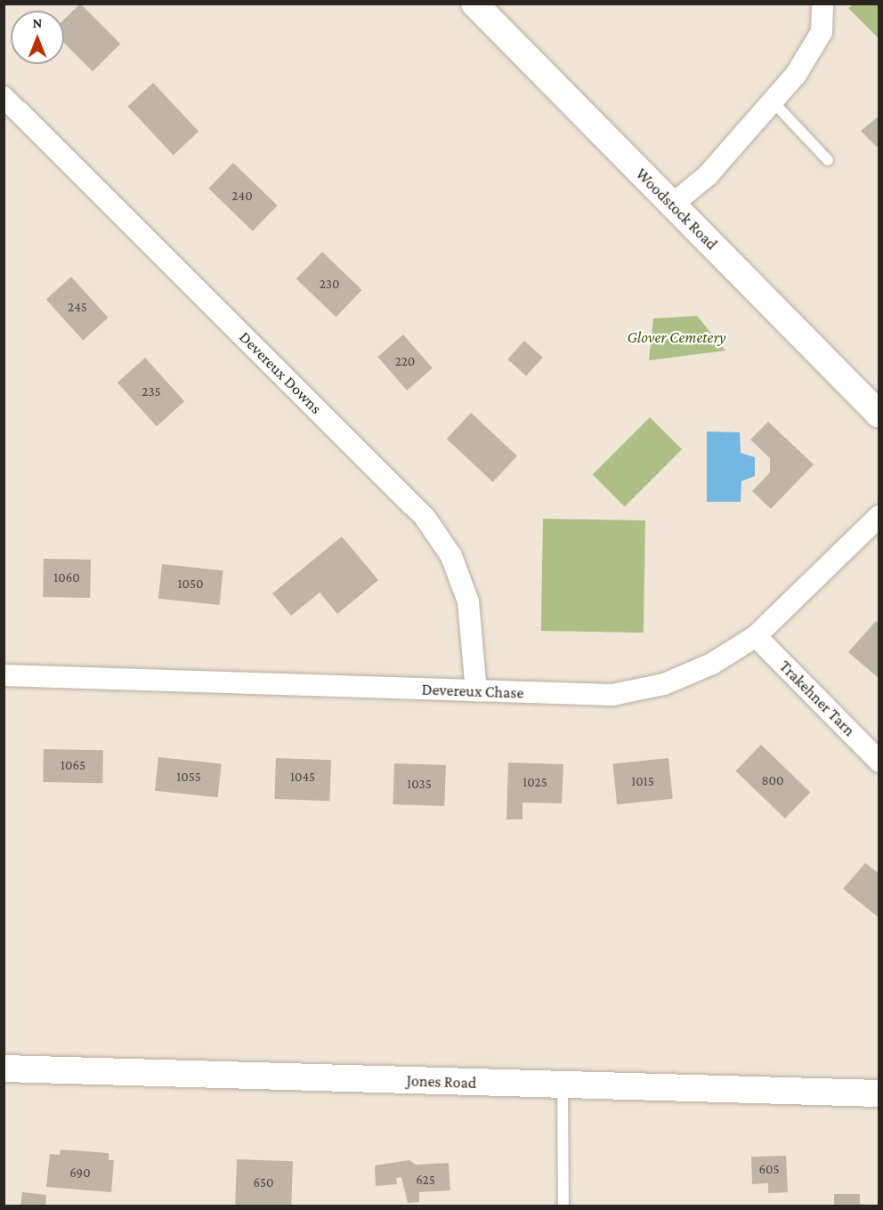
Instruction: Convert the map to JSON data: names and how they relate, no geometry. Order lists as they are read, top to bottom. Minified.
{"streets":{"street":["Woodstock Road","Devereux Downs","Devereux Chase","Trakehner Tarn","Jones Road"]},"crossings":[["Devereux Downs","Devereux Chase"],["Devereux Chase","Trakehner Tarn"]],"parks":["Glover Cemetery"],"house_numbers":["240","230","245","220","235","1060","1050","1065","1055","1045","800","1015","1025","1035","605","690","625","650"],"north":"top"}
